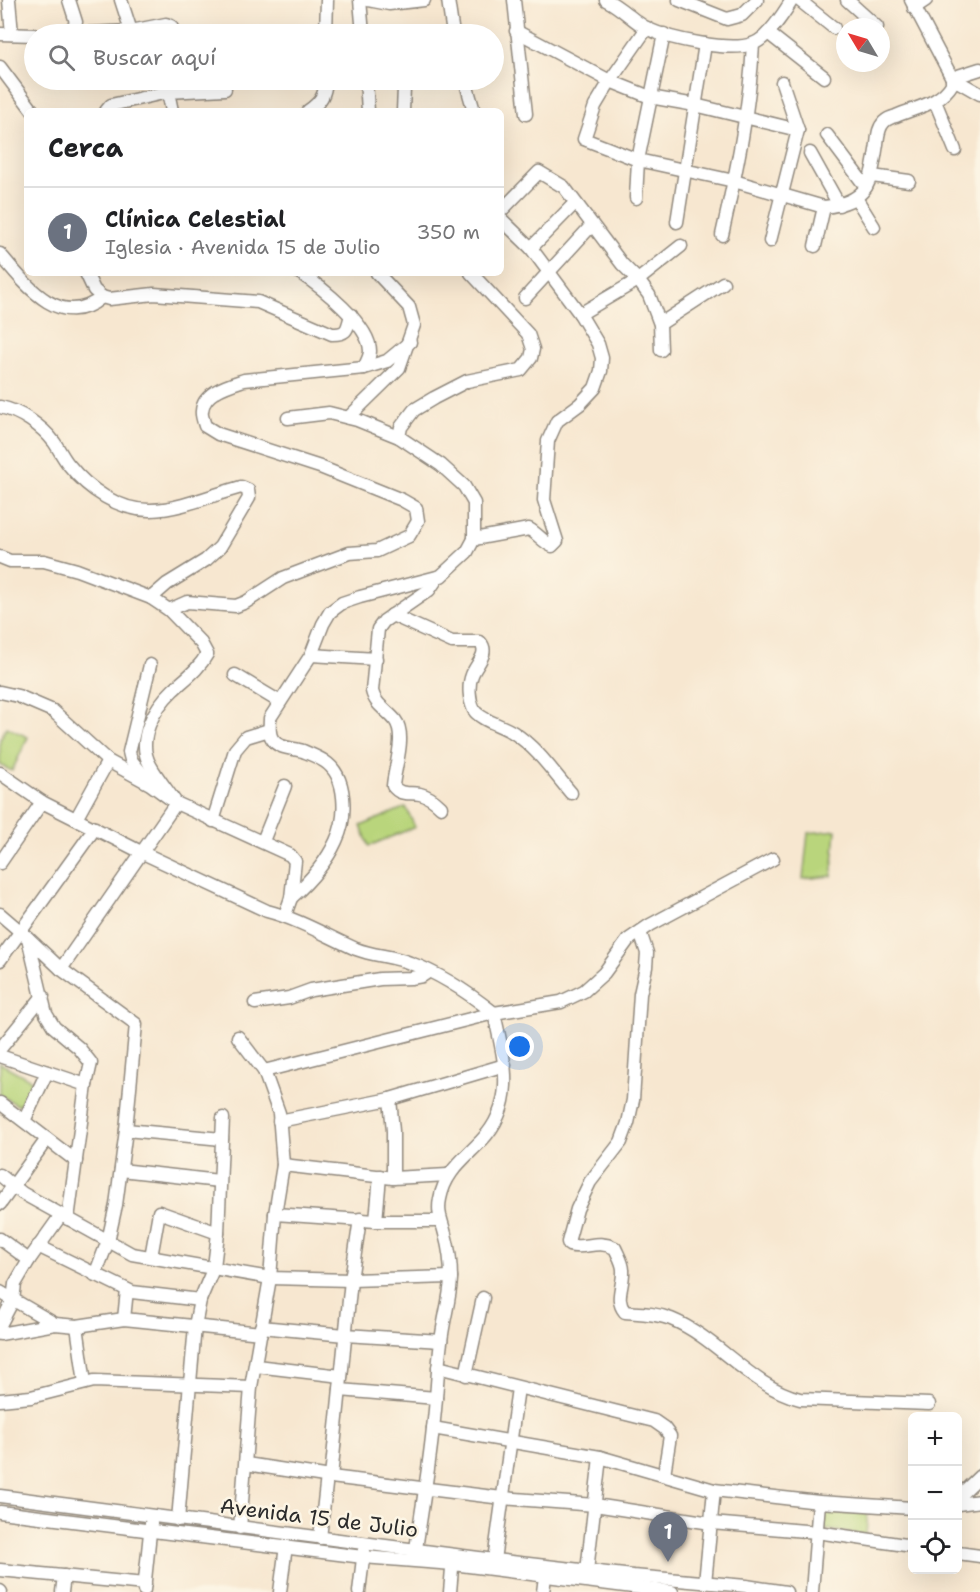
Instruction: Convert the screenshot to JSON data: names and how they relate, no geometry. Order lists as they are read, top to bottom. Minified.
{"streets":{"street":["Avenida 15 de Julio"]},"north":"top left","page":{"search":"Buscar aquí","heading":"Cerca","list":[{"mark":"1","name":"Clínica Celestial","note":"Iglesia · Avenida 15 de Julio","value":"350 m"}],"map_buttons":["+","−"],"pins":"1"}}
